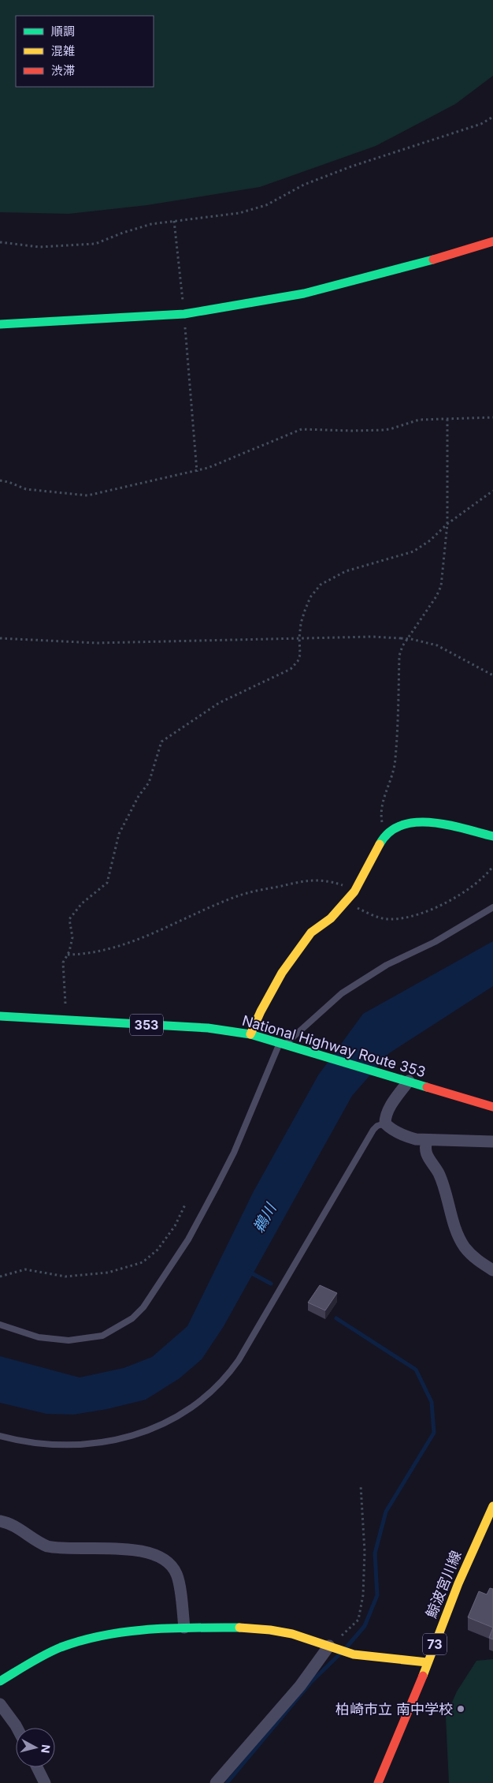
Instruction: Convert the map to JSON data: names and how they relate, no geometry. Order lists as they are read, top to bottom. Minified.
{"streets":{"main road":["353","National Highway Route 353","鯨波宮川線","73"]},"water":["鵜川"],"places":["柏崎市立 南中学校"],"legend":["順調","混雑","渋滞"],"north":"right"}
